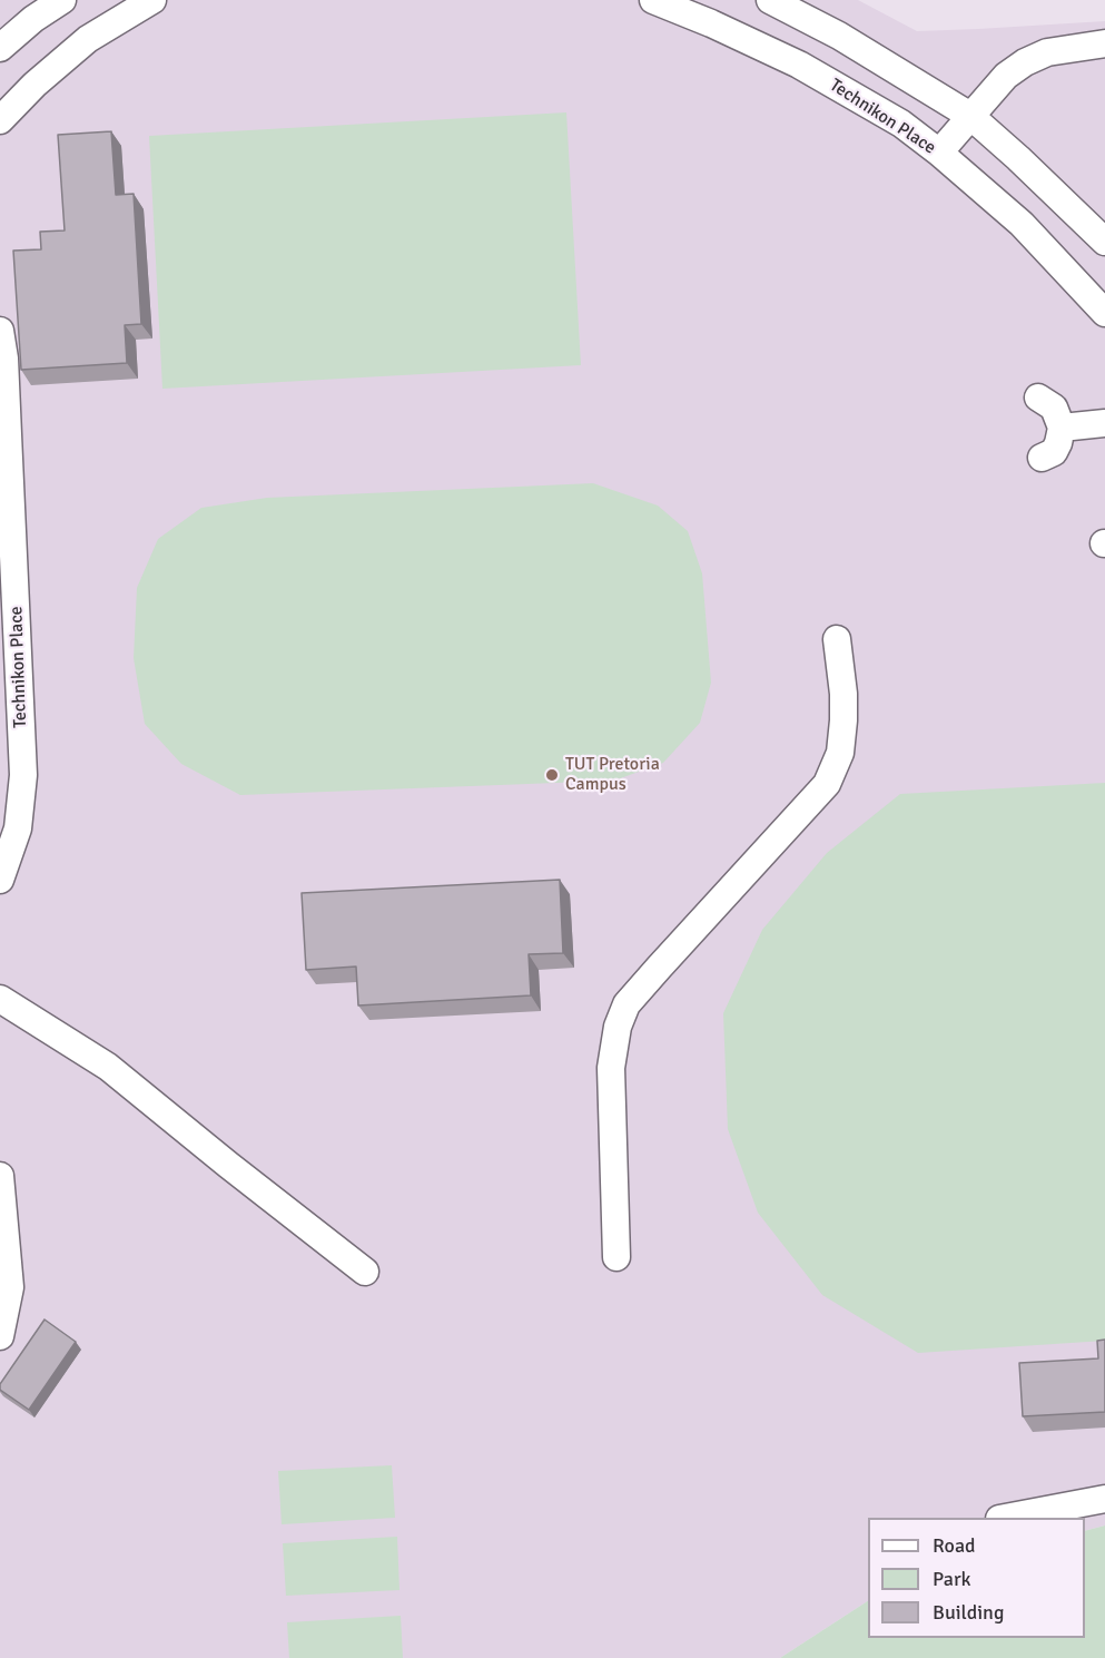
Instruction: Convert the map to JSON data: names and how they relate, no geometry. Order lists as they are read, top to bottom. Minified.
{"streets":{"street":["Technikon Place"]},"places":["TUT Pretoria Campus"],"legend":["Road","Park","Building"]}
